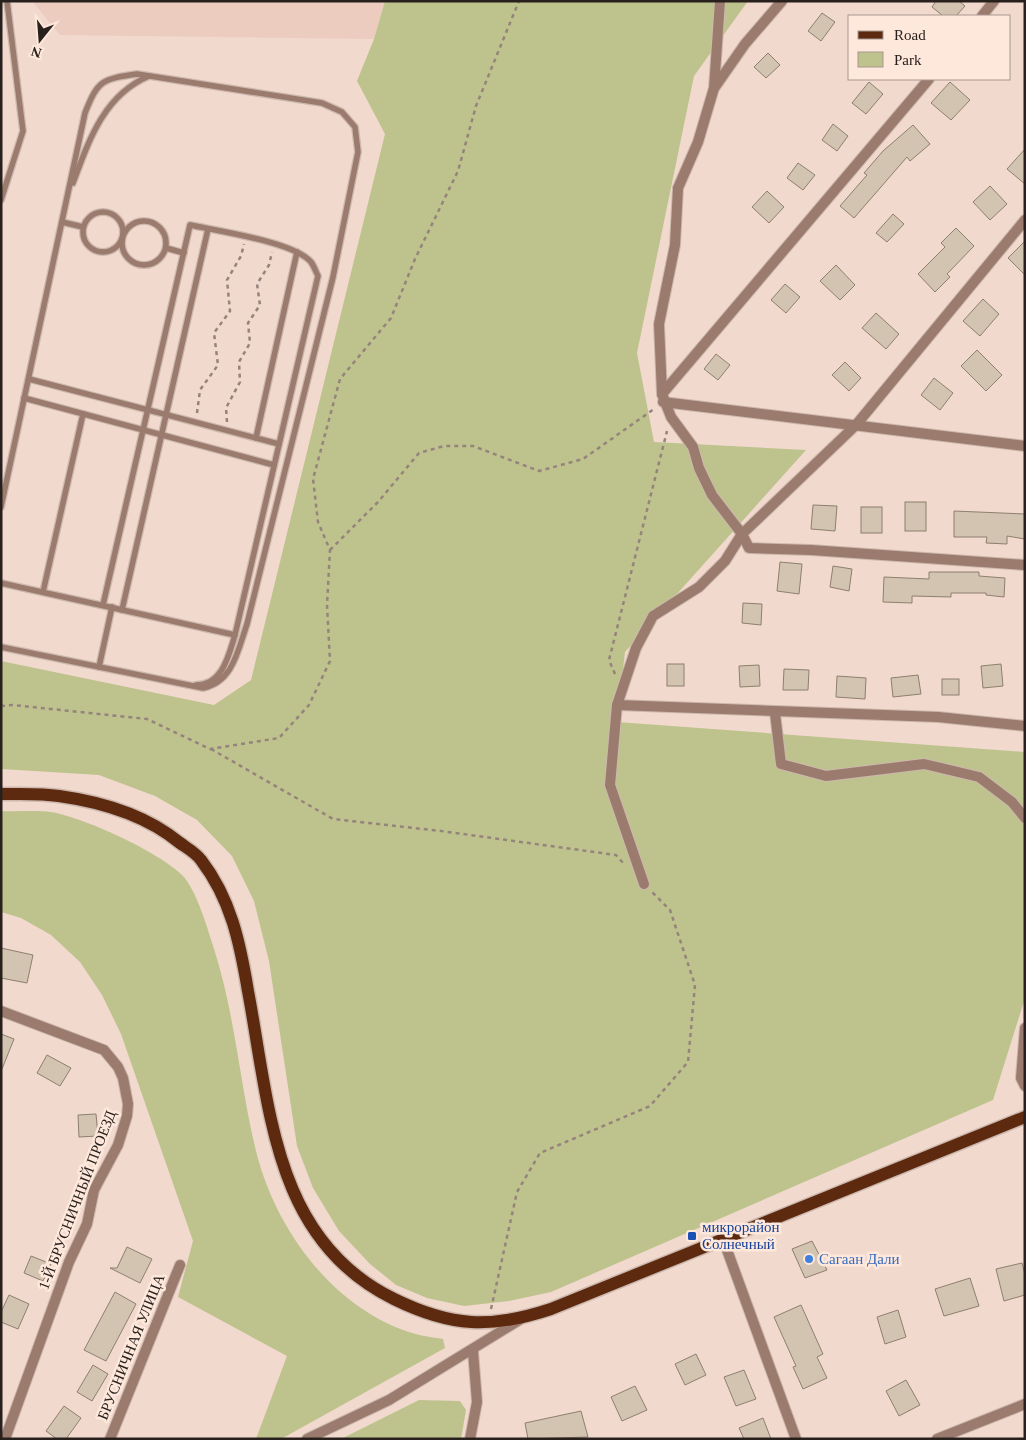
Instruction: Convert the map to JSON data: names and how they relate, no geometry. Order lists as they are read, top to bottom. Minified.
{"streets":{"street":["1-Й БРУСНИЧНЫЙ ПРОЕЗД","БРУСНИЧНАЯ УЛИЦА"]},"places":{"transit":["микрорайон Солнечный"],"other":["Сагаан Дали"]},"legend":["Road","Park"],"north":"bottom"}
